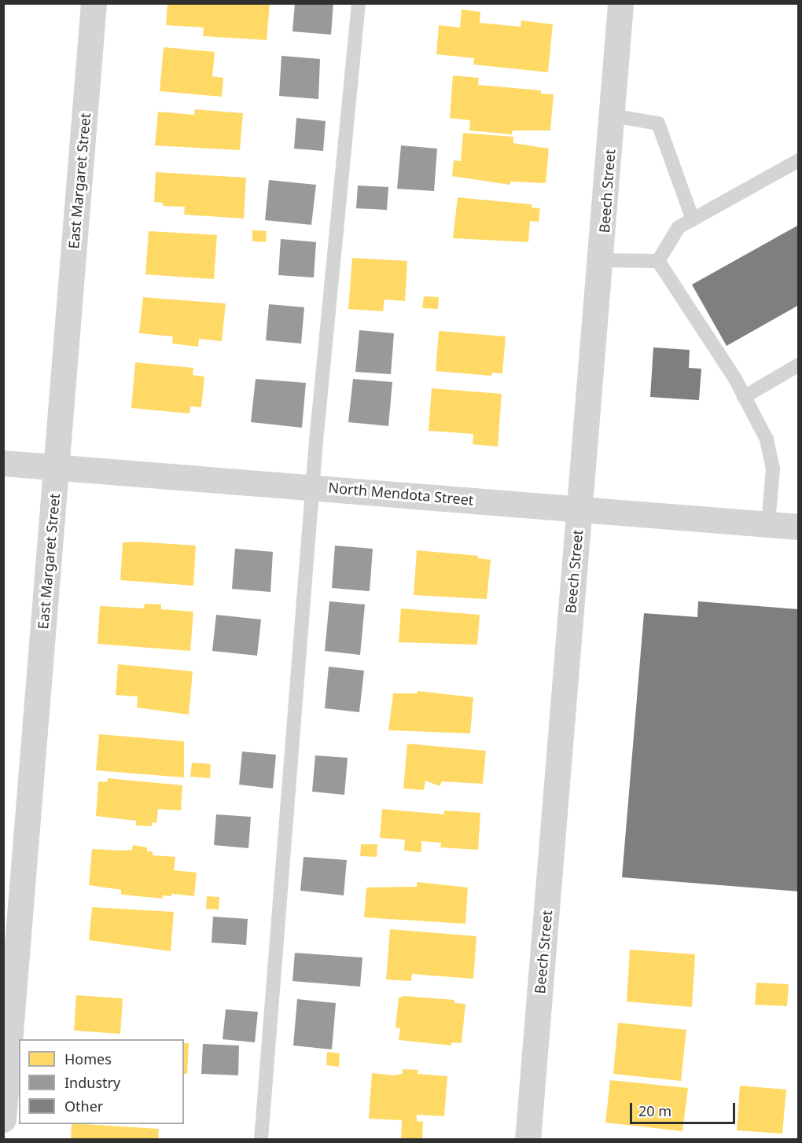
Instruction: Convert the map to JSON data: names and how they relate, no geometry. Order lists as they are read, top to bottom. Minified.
{"streets":{"street":["East Margaret Street","Beech Street","North Mendota Street"]},"crossings":[["East Margaret Street","North Mendota Street"],["Beech Street","North Mendota Street"]],"legend":["Homes","Industry","Other"],"scale_bar":"20 m"}
